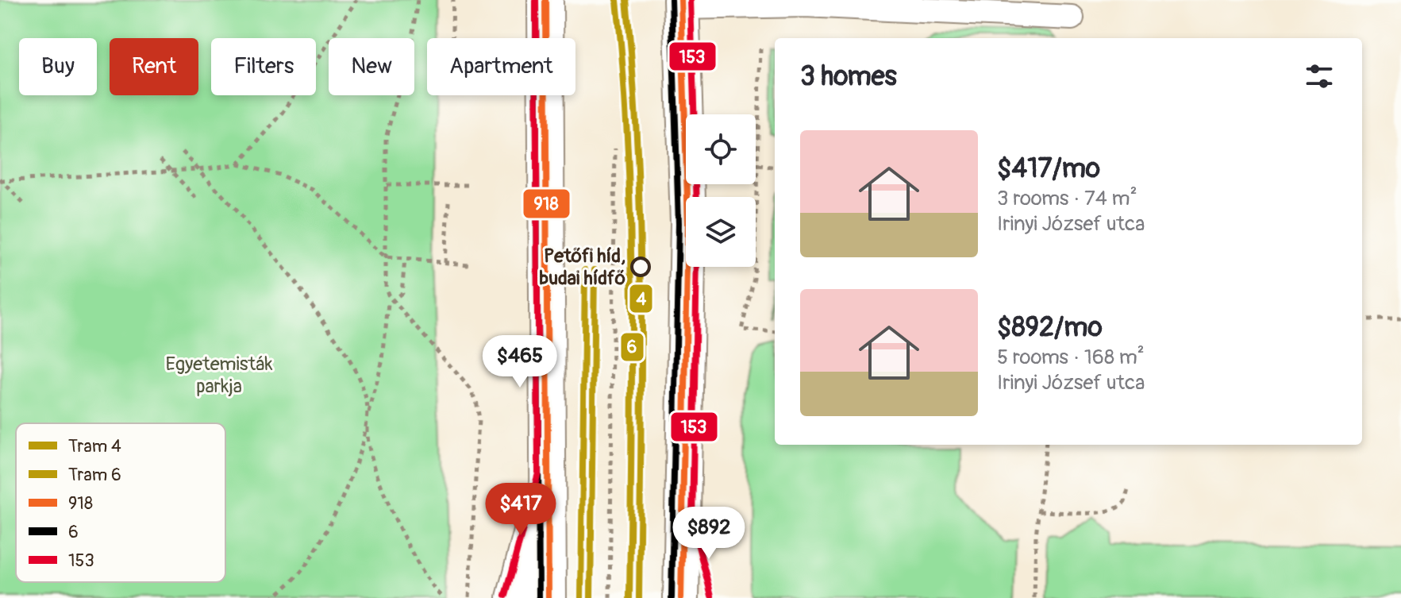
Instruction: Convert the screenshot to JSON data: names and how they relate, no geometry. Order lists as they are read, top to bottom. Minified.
{"parks":["Egyetemisták parkja"],"places":["Petőfi híd, budai hídfő"],"lines":["tram line 4","transit line 918","transit line 6","transit line 153","tram line 6"],"legend":["Tram 4","Tram 6","918","6","153"],"page":{"chip":["Buy","Rent","Filters","New","Apartment"],"heading":"3 homes","list":[{"name":"$417/mo","note":"3 rooms · 74 m² · Irinyi József utca"},{"name":"$892/mo","note":"5 rooms · 168 m² · Irinyi József utca"}],"price":["$465","$417","$892"]}}
